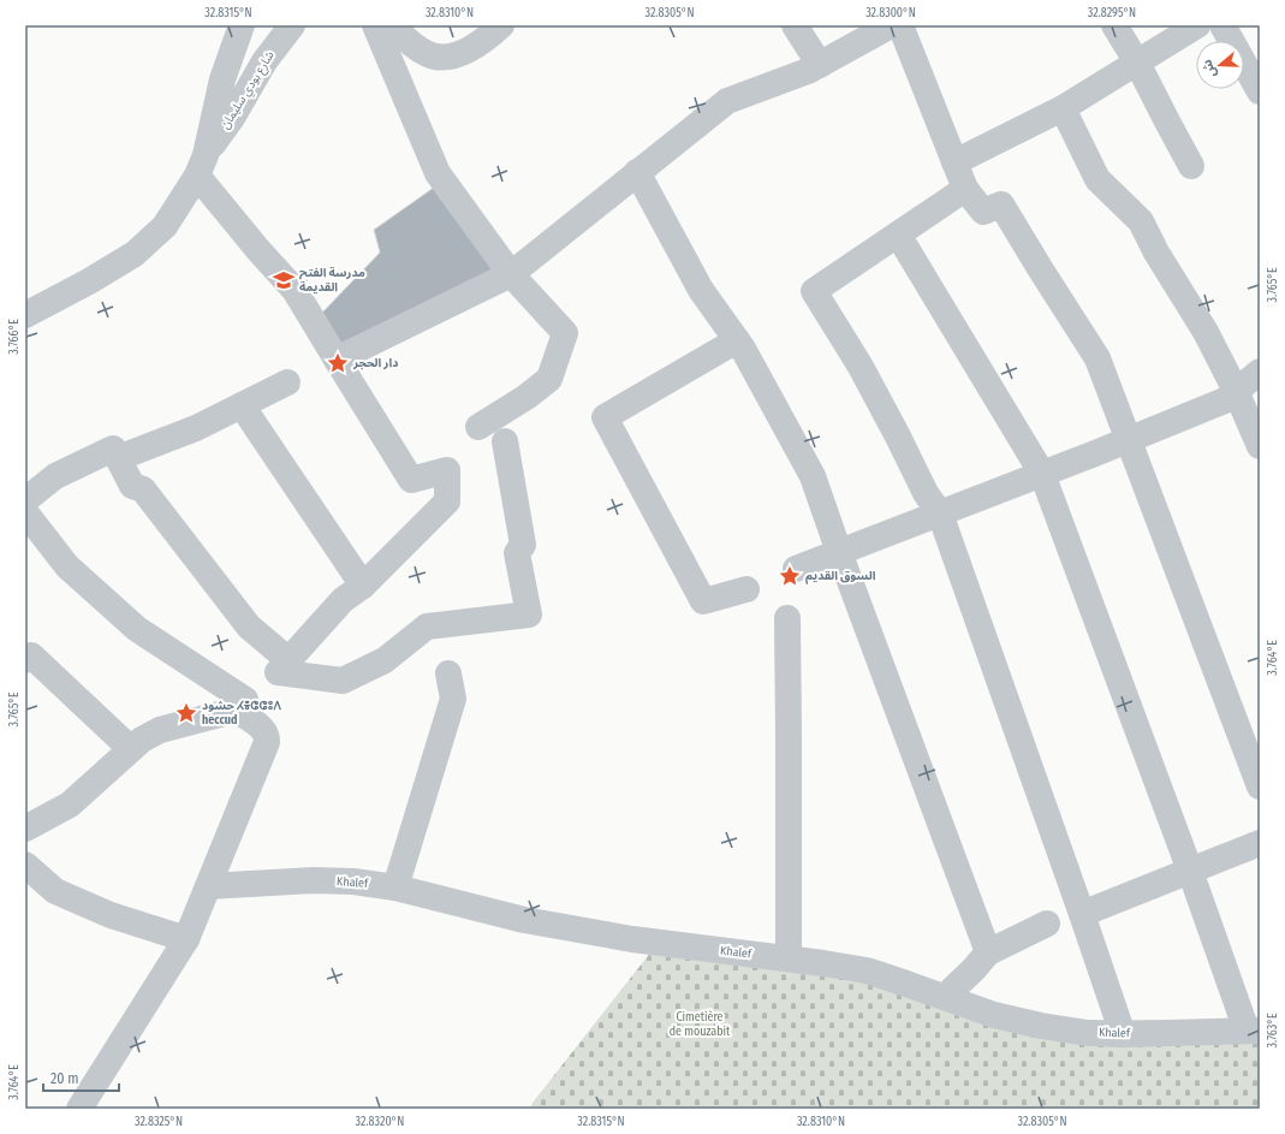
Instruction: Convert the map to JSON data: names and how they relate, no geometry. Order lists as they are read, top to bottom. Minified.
{"streets":{"street":["شارع بودي سليمان","Khalef"]},"parks":["Cimetière de mouzabit"],"places":{"school or university":["مدرسة الفتح القديمة"],"place":["دار الحجر","السوق القديم","حشود ⵃⴻⵛⵛⵓⴷ heccud"]},"scale_bar":"20 m","north":"left","coordinates":["32.8315°N","32.8310°N","32.8305°N","32.8300°N","32.8295°N","3.765°E","3.766°E","3.764°E","3.763°E","32.8325°N","32.8320°N"]}
